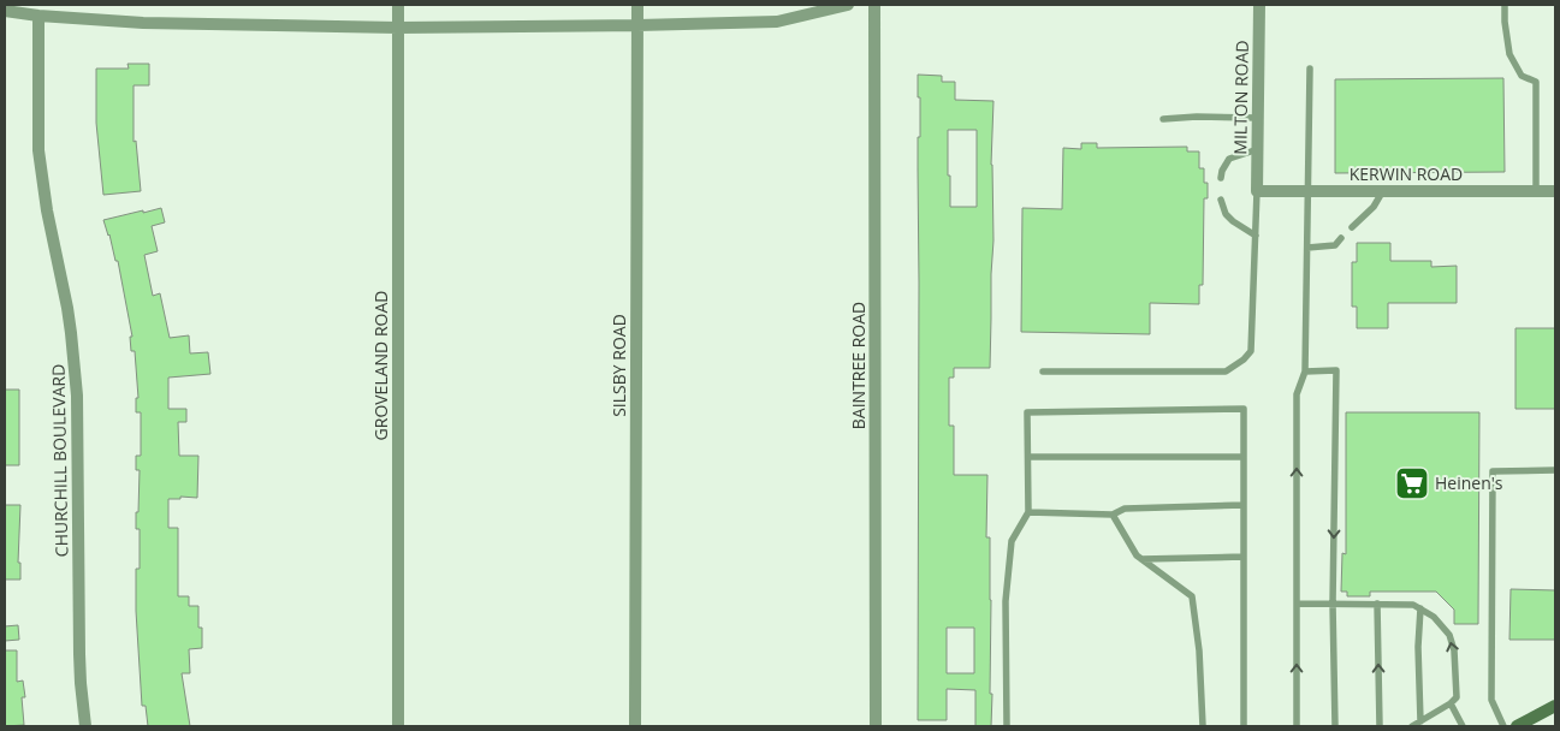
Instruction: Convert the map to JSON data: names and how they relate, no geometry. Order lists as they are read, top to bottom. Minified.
{"streets":{"street":["MILTON ROAD","KERWIN ROAD","GROVELAND ROAD","SILSBY ROAD","BAINTREE ROAD","CHURCHILL BOULEVARD"]},"crossings":[["MILTON ROAD","KERWIN ROAD"]],"places":{"supermarket":["Heinen's"]}}
